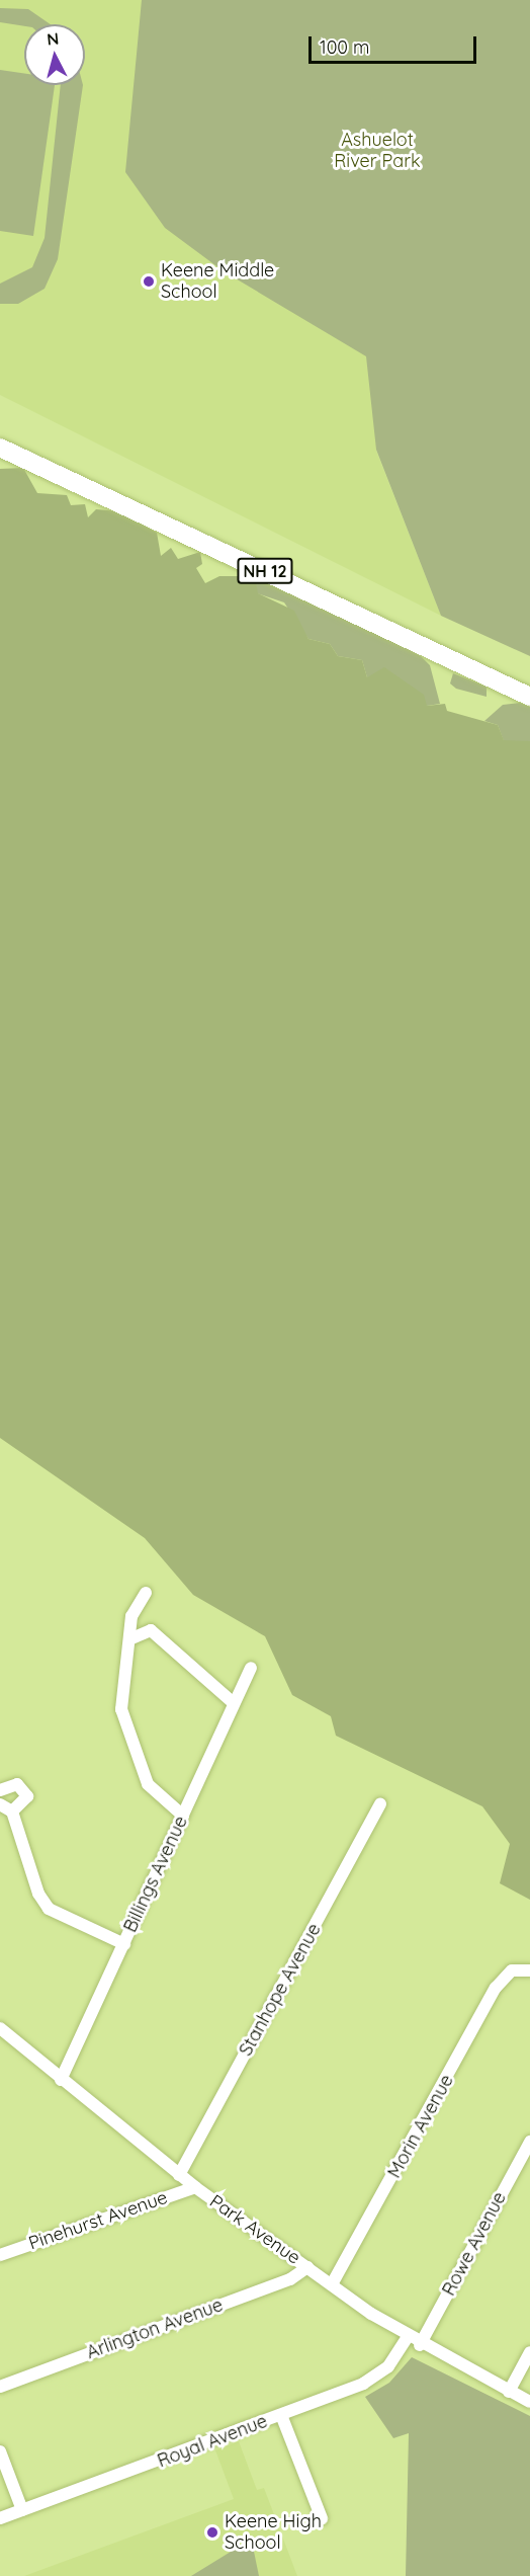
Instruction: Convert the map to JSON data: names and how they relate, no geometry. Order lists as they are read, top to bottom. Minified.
{"streets":{"highway":["NH 12"],"street":["Billings Avenue","Stanhope Avenue","Morin Avenue","Pinehurst Avenue","Park Avenue","Rowe Avenue","Arlington Avenue","Royal Avenue"]},"crossings":[["Billings Avenue","Park Avenue"],["Stanhope Avenue","Park Avenue"],["Morin Avenue","Park Avenue"],["Pinehurst Avenue","Park Avenue"],["Park Avenue","Rowe Avenue"],["Park Avenue","Arlington Avenue"],["Park Avenue","Royal Avenue"]],"parks":["Ashuelot River Park"],"places":["Keene Middle School","Keene High School"],"scale_bar":"100 m","north":"top"}
